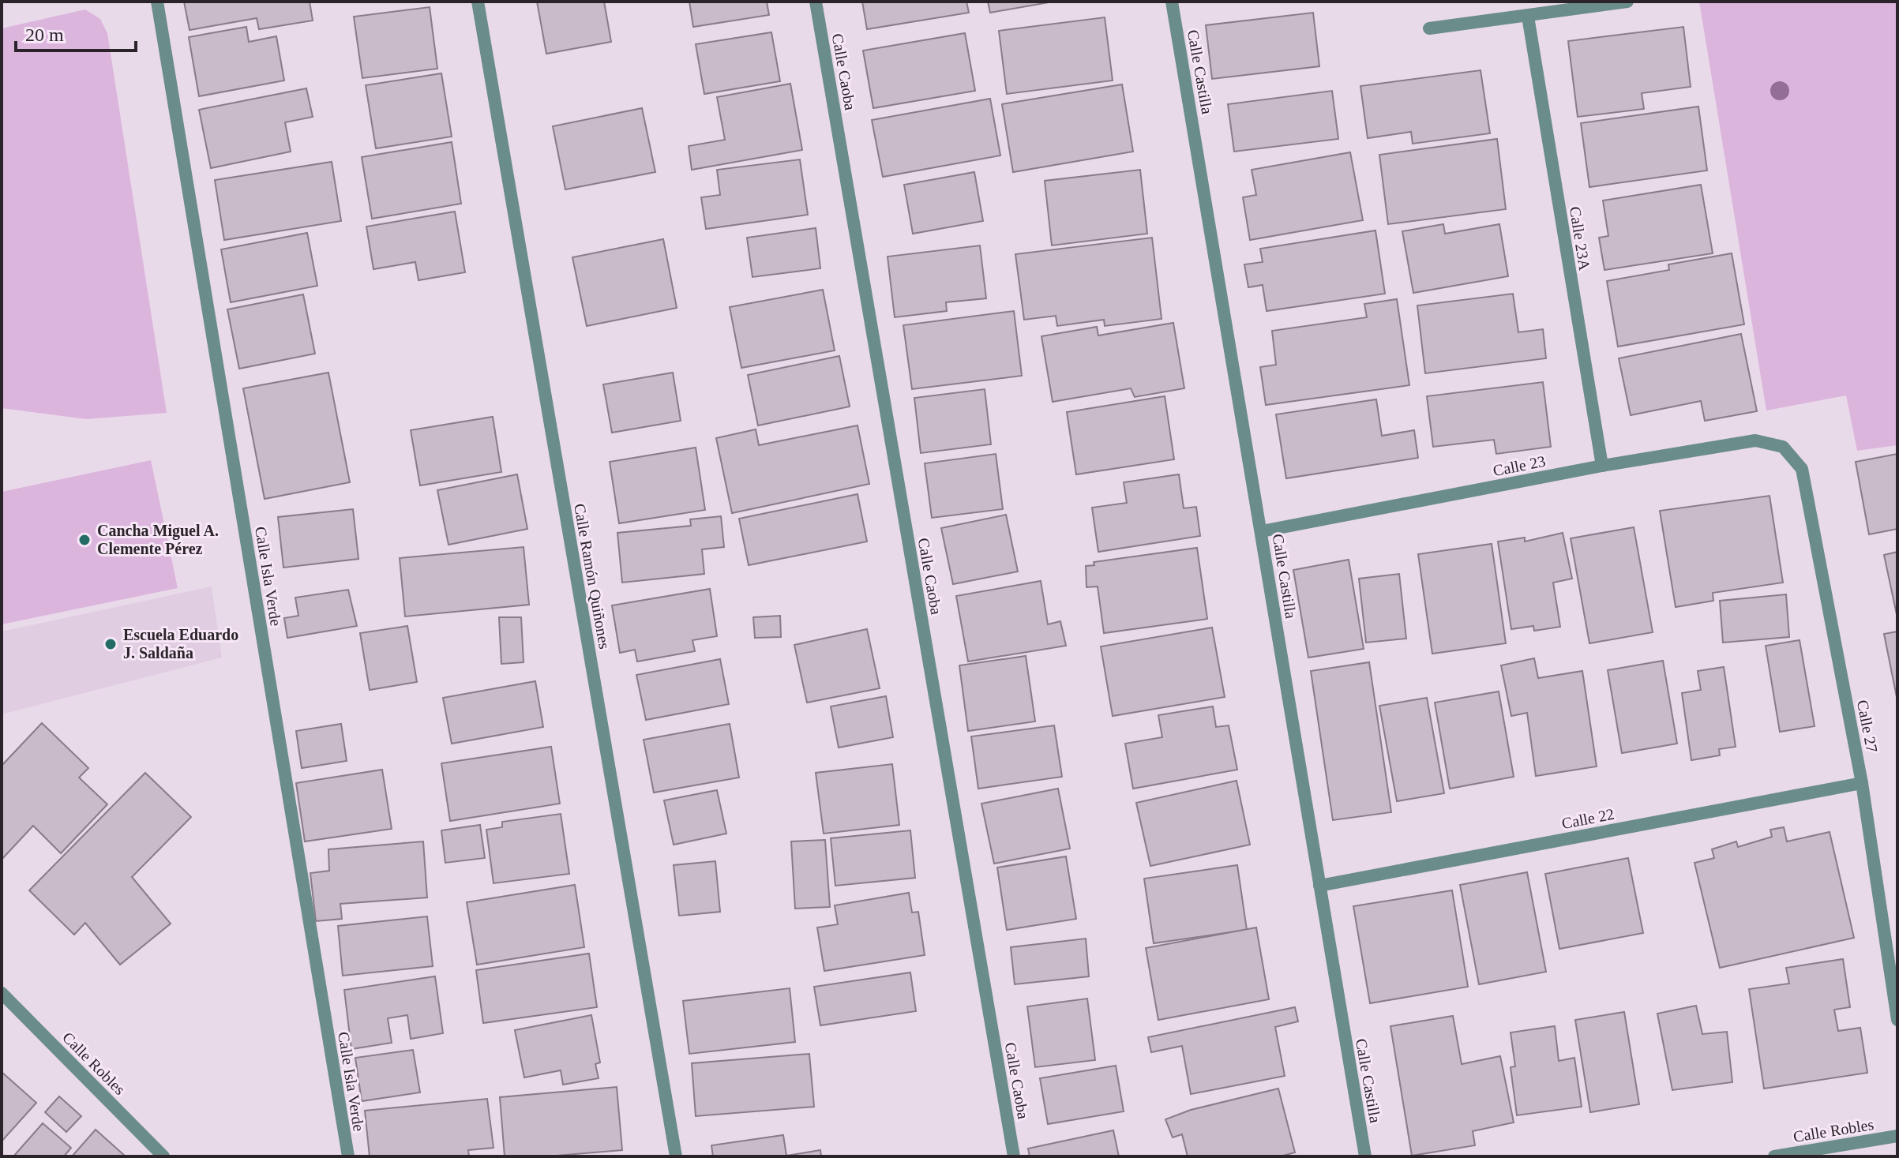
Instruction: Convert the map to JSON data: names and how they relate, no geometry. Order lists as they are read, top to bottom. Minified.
{"streets":{"street":["Calle Caoba","Calle Castilla","Calle 23A","Calle 23","Calle Isla Verde","Calle Ramón Quiñones","Calle 27","Calle 22","Calle Robles"]},"crossings":[["Calle Castilla","Calle 23"],["Calle Castilla","Calle 22"],["Calle 23A","Calle 23"],["Calle 23","Calle 27"],["Calle 27","Calle 22"]],"places":["Cancha Miguel A. Clemente Pérez","Escuela Eduardo J. Saldaña"],"scale_bar":"20 m"}
